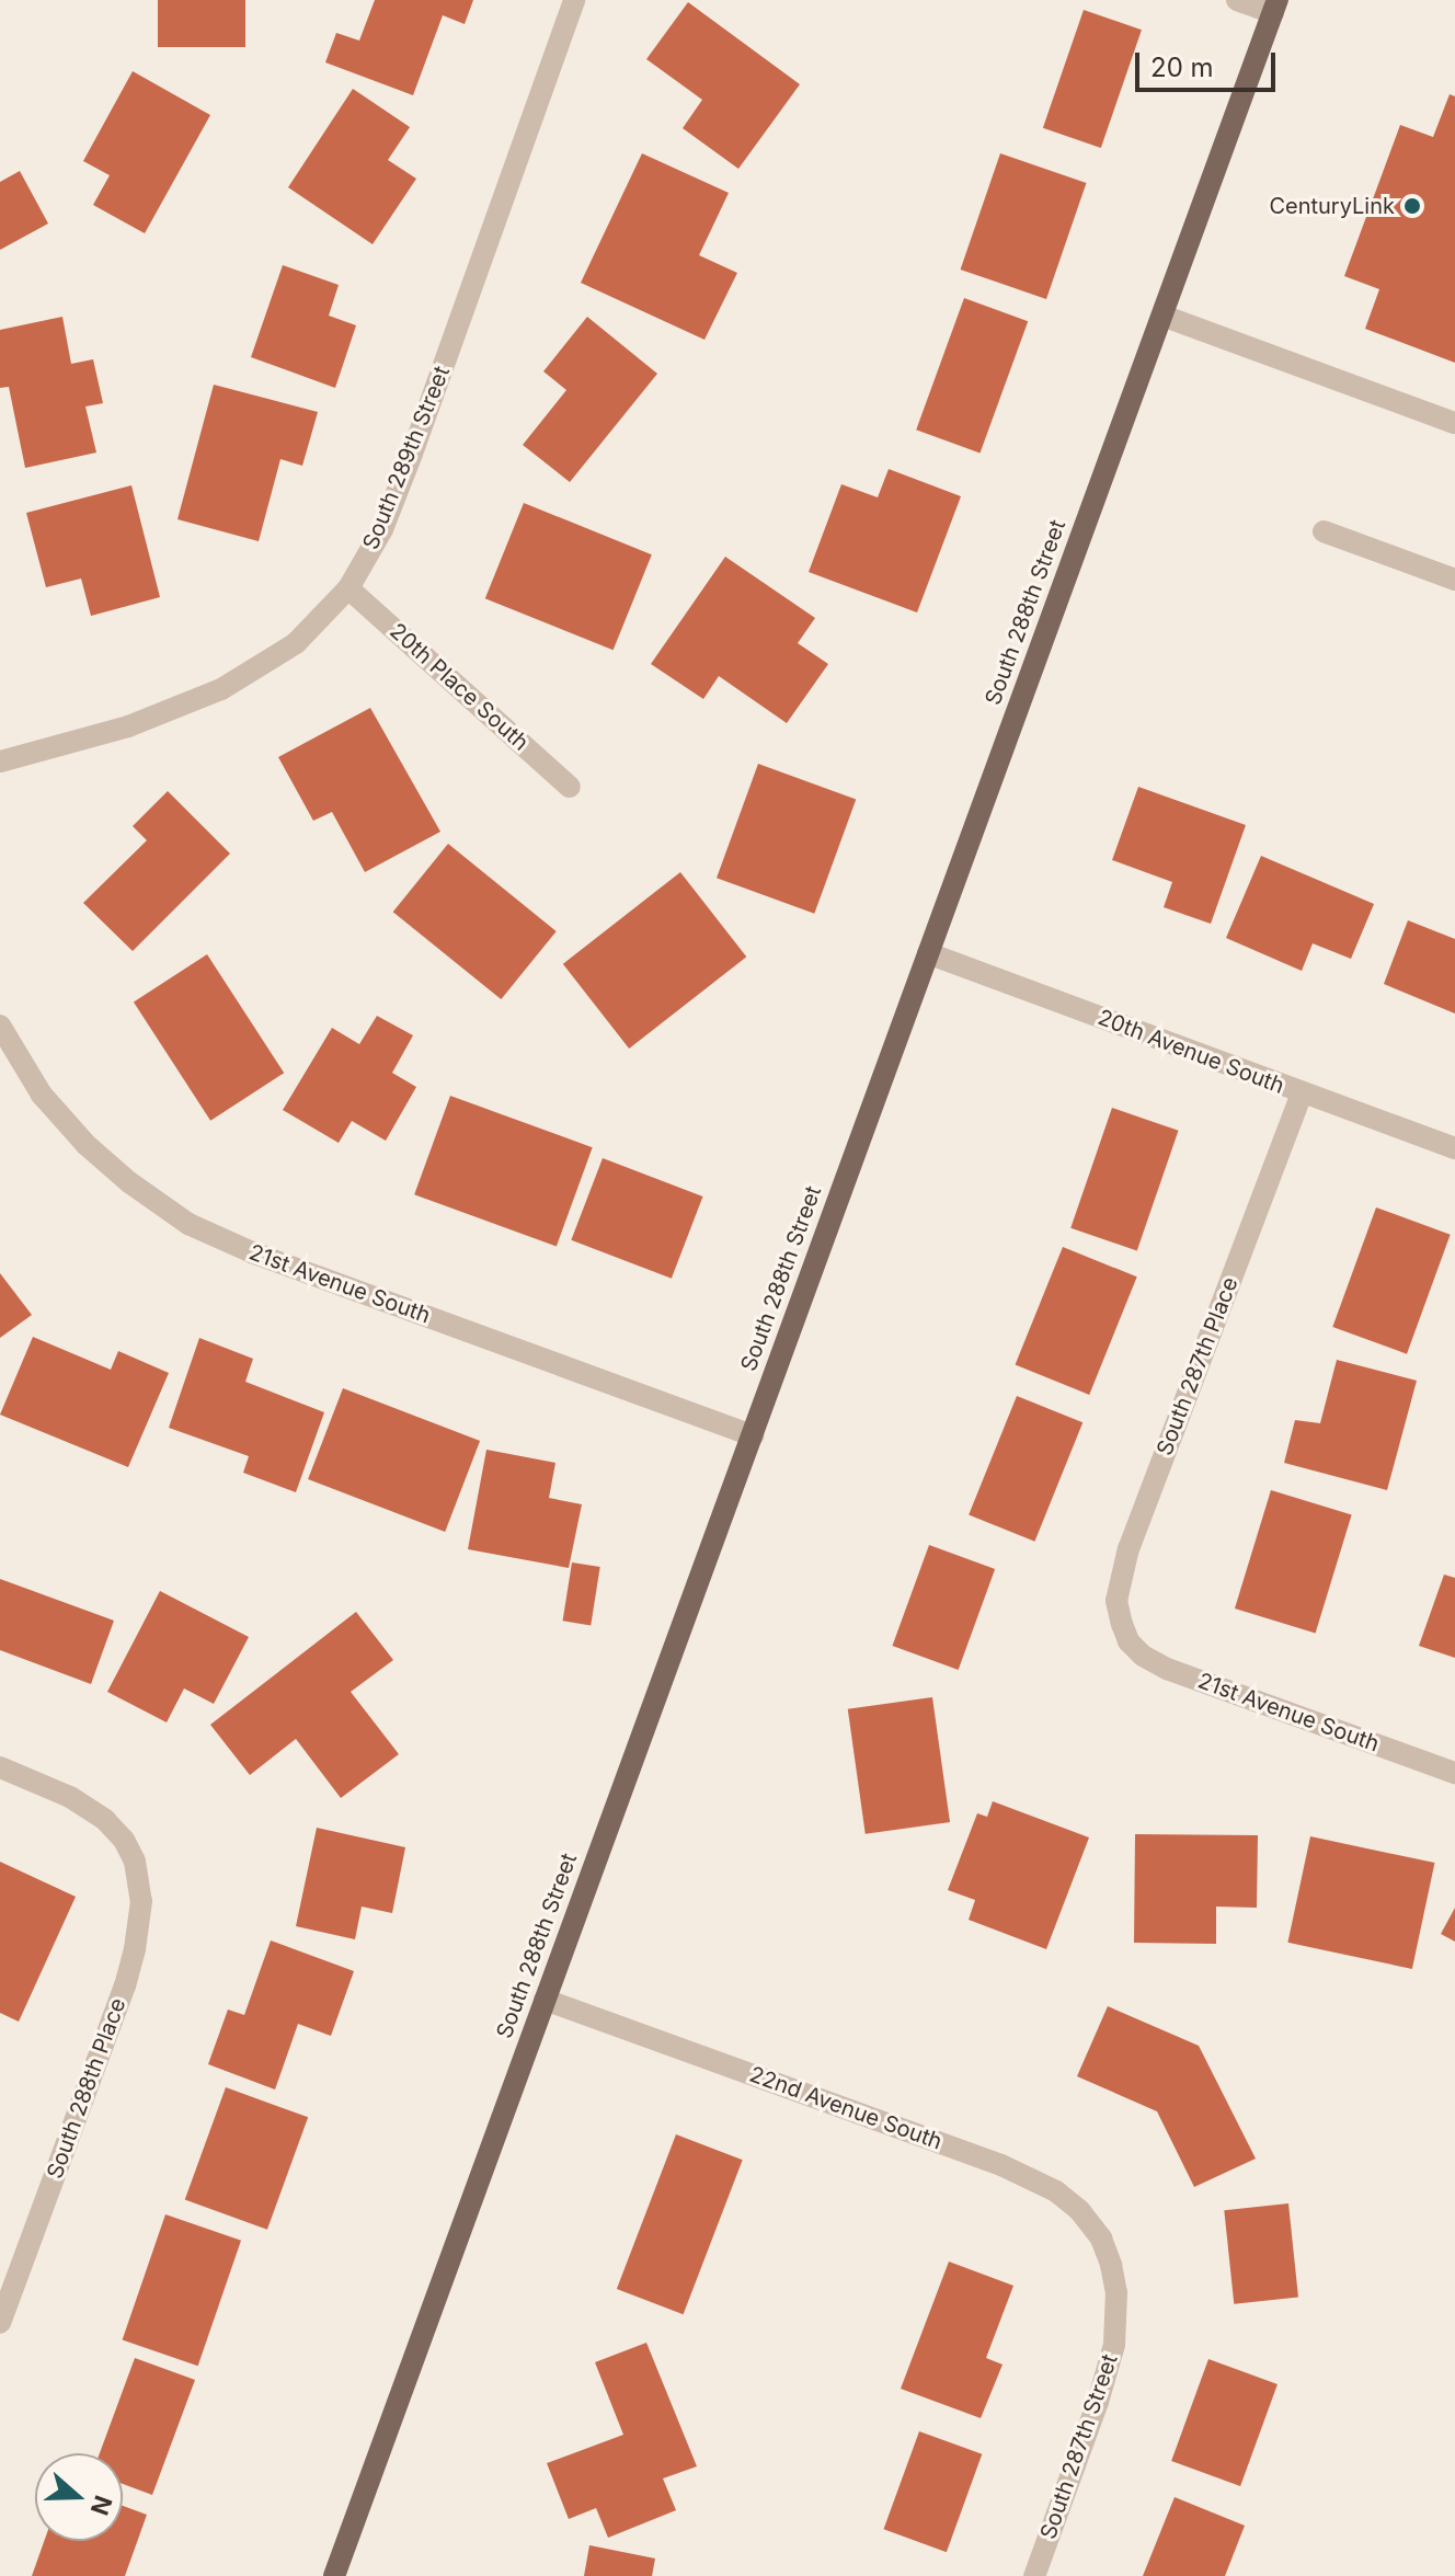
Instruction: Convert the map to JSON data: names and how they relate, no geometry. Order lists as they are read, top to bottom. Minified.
{"streets":{"main road":["South 288th Street"],"street":["South 289th Street","20th Place South","20th Avenue South","21st Avenue South","South 287th Place","South 288th Place","22nd Avenue South","South 287th Street"]},"crossings":[["South 289th Street","20th Place South"],["South 288th Street","20th Avenue South"],["South 288th Street","21st Avenue South"],["South 288th Street","22nd Avenue South"],["20th Avenue South","South 287th Place"],["21st Avenue South","South 287th Place"],["22nd Avenue South","South 287th Street"]],"places":["CenturyLink"],"scale_bar":"20 m","north":"right"}
